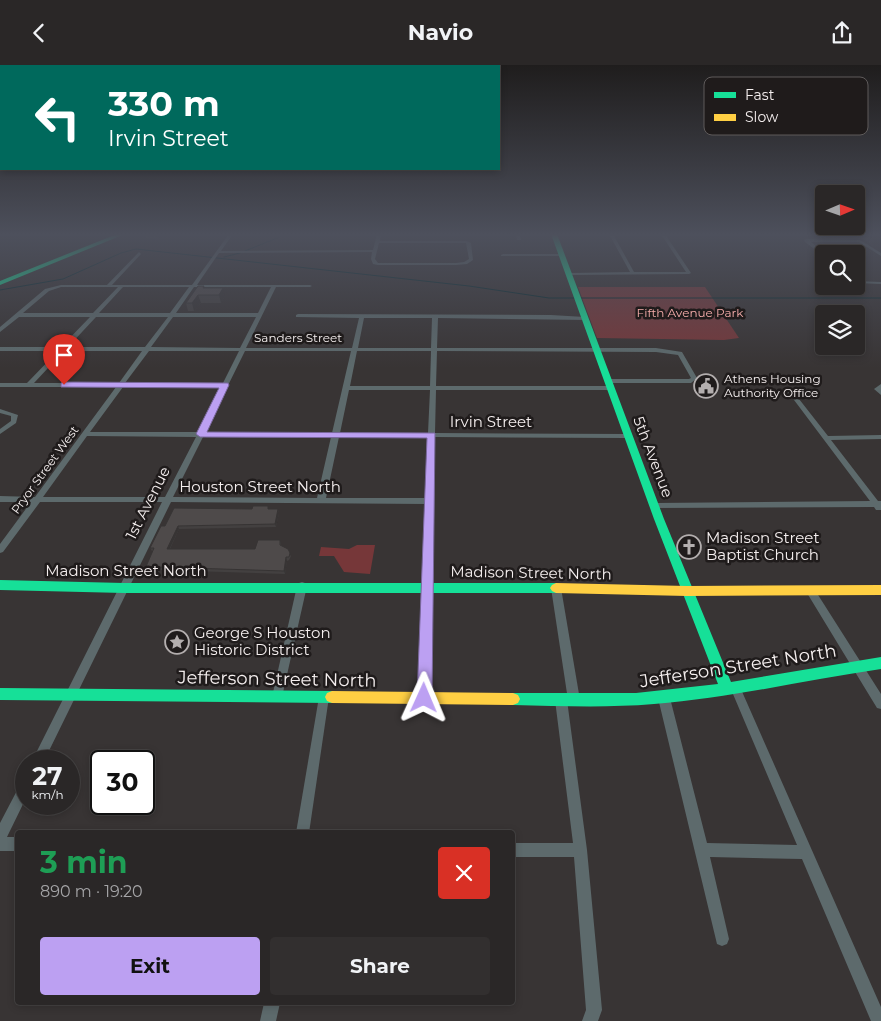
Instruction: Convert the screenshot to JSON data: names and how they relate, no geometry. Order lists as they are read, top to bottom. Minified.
{"streets":{"street":["Sanders Street","Irvin Street","5th Avenue","Pryor Street West","Houston Street North","1st Avenue","Madison Street North","Jefferson Street North"]},"crossings":[["Sanders Street","5th Avenue"],["Sanders Street","Pryor Street West"],["Sanders Street","1st Avenue"],["Irvin Street","5th Avenue"],["Irvin Street","Pryor Street West"],["Irvin Street","1st Avenue"],["5th Avenue","Madison Street North"],["5th Avenue","Jefferson Street North"],["Pryor Street West","Houston Street North"],["Houston Street North","1st Avenue"],["1st Avenue","Madison Street North"],["1st Avenue","Jefferson Street North"]],"parks":["Fifth Avenue Park"],"places":{"public building":["Athens Housing Authority Office"],"church":["Madison Street Baptist Church"],"place":["George S Houston Historic District"]},"legend":["Fast","Slow"],"north":"right","page":{"header":"Navio","turn":["330 m","Irvin Street"],"speed":"27 km/h","limit":"30","heading":["3 min","890 m · 19:20"],"buttons":["Exit","Share"]}}
